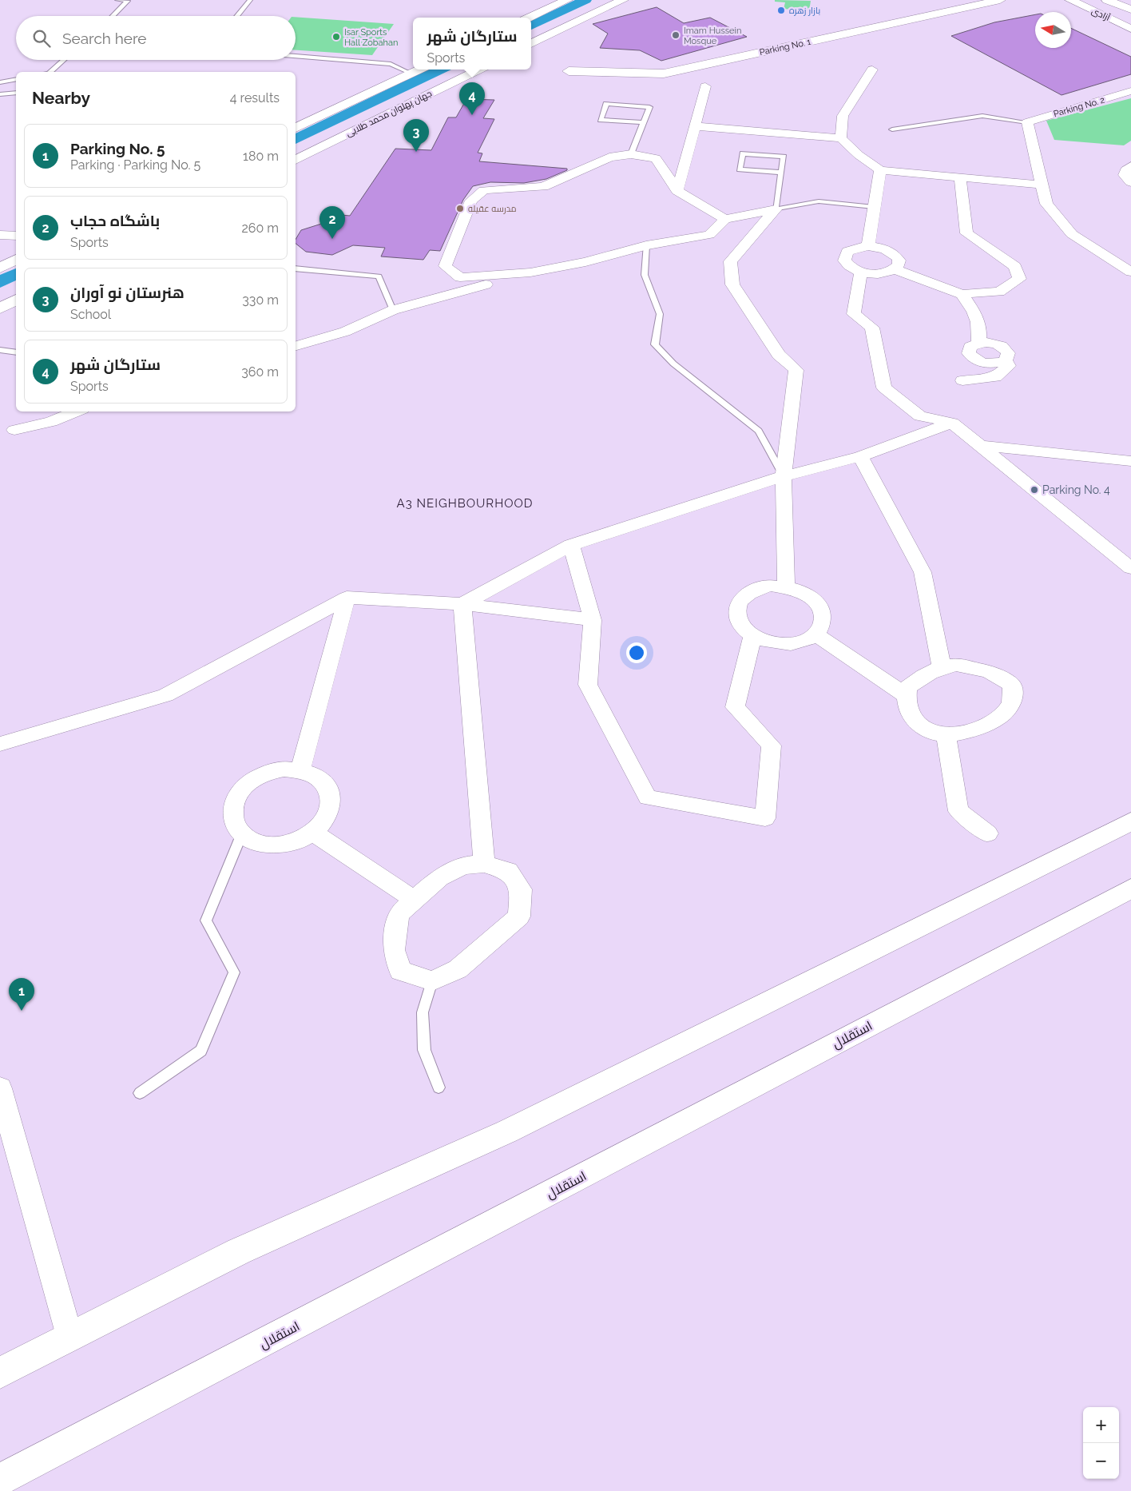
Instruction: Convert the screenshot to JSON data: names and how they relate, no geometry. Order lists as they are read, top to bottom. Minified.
{"streets":{"street":["آزادی","Parking No. 1","Parking No. 2","جهان پهلوان محمد طلایی","استقلال"]},"districts":["A3 NEIGHBOURHOOD"],"places":["بازار زهره","Imam Hussein Mosque","Isar Sports Hall Zobahan","مدرسه عقیله","Parking No. 4"],"north":"left","page":{"search":"Search here","popup":["ستارگان شهر","Sports"],"heading":["Nearby","4 results"],"pins":["4","3","2","1"],"list":[{"mark":"1","name":"Parking No. 5","note":"Parking · Parking No. 5","value":"180 m"},{"mark":"2","name":"باشگاه حجاب","note":"Sports","value":"260 m"},{"mark":"3","name":"هنرستان نو آوران","note":"School","value":"330 m"},{"mark":"4","name":"ستارگان شهر","note":"Sports","value":"360 m"}],"map_buttons":["+","−"]}}
